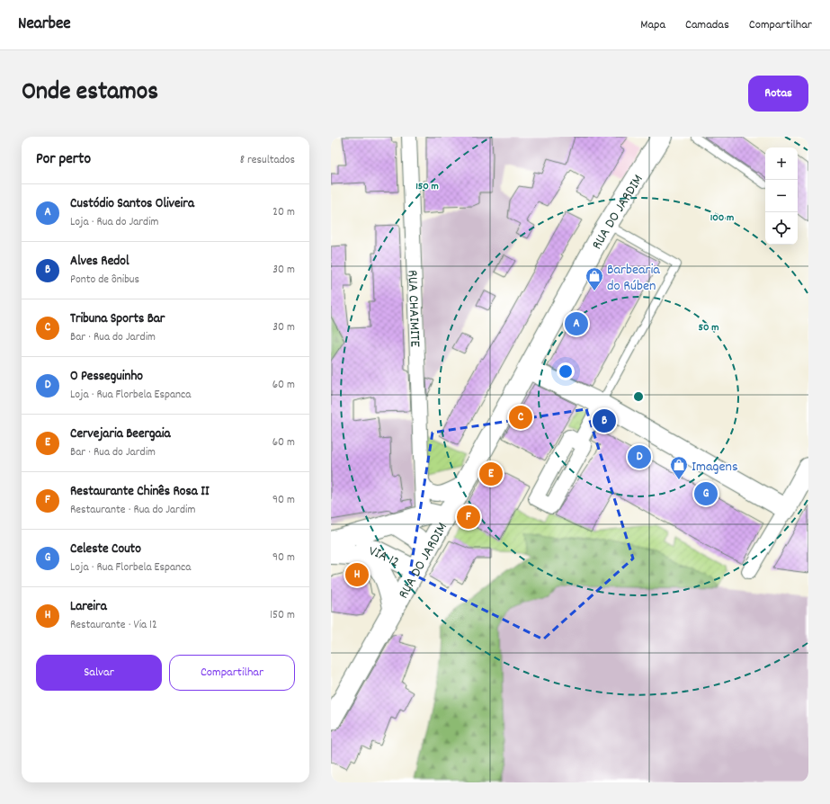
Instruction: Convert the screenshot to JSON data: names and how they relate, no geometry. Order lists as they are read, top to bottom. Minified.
{"streets":{"main road":["RUA DO JARDIM","VIA 12"],"street":["RUA CHAIMITE"]},"crossings":[["RUA DO JARDIM","VIA 12"],["RUA CHAIMITE","VIA 12"]],"places":{"shop":["Barbearia do Rúben","Imagens"]},"page":{"header":"Nearbee","nav":["Mapa","Camadas","Compartilhar"],"title":"Onde estamos","buttons":["Rotas",["Salvar","Compartilhar"]],"heading":["Por perto","8 resultados"],"map_buttons":["+","−"],"list":[{"mark":"A","name":"Custódio Santos Oliveira","note":"Loja · Rua do Jardim","value":"20 m"},{"mark":"B","name":"Alves Redol","note":"Ponto de ônibus","value":"30 m"},{"mark":"C","name":"Tribuna Sports Bar","note":"Bar · Rua do Jardim","value":"30 m"},{"mark":"D","name":"O Pesseguinho","note":"Loja · Rua Florbela Espanca","value":"60 m"},{"mark":"E","name":"Cervejaria Beergaia","note":"Bar · Rua do Jardim","value":"60 m"},{"mark":"F","name":"Restaurante Chinês Rosa II","note":"Restaurante · Rua do Jardim","value":"90 m"},{"mark":"G","name":"Celeste Couto","note":"Loja · Rua Florbela Espanca","value":"90 m"},{"mark":"H","name":"Lareira","note":"Restaurante · Via 12","value":"150 m"}],"pins":["A","C","B","D","E","G","F","H"]},"rings":["150 m","100 m","50 m"]}
